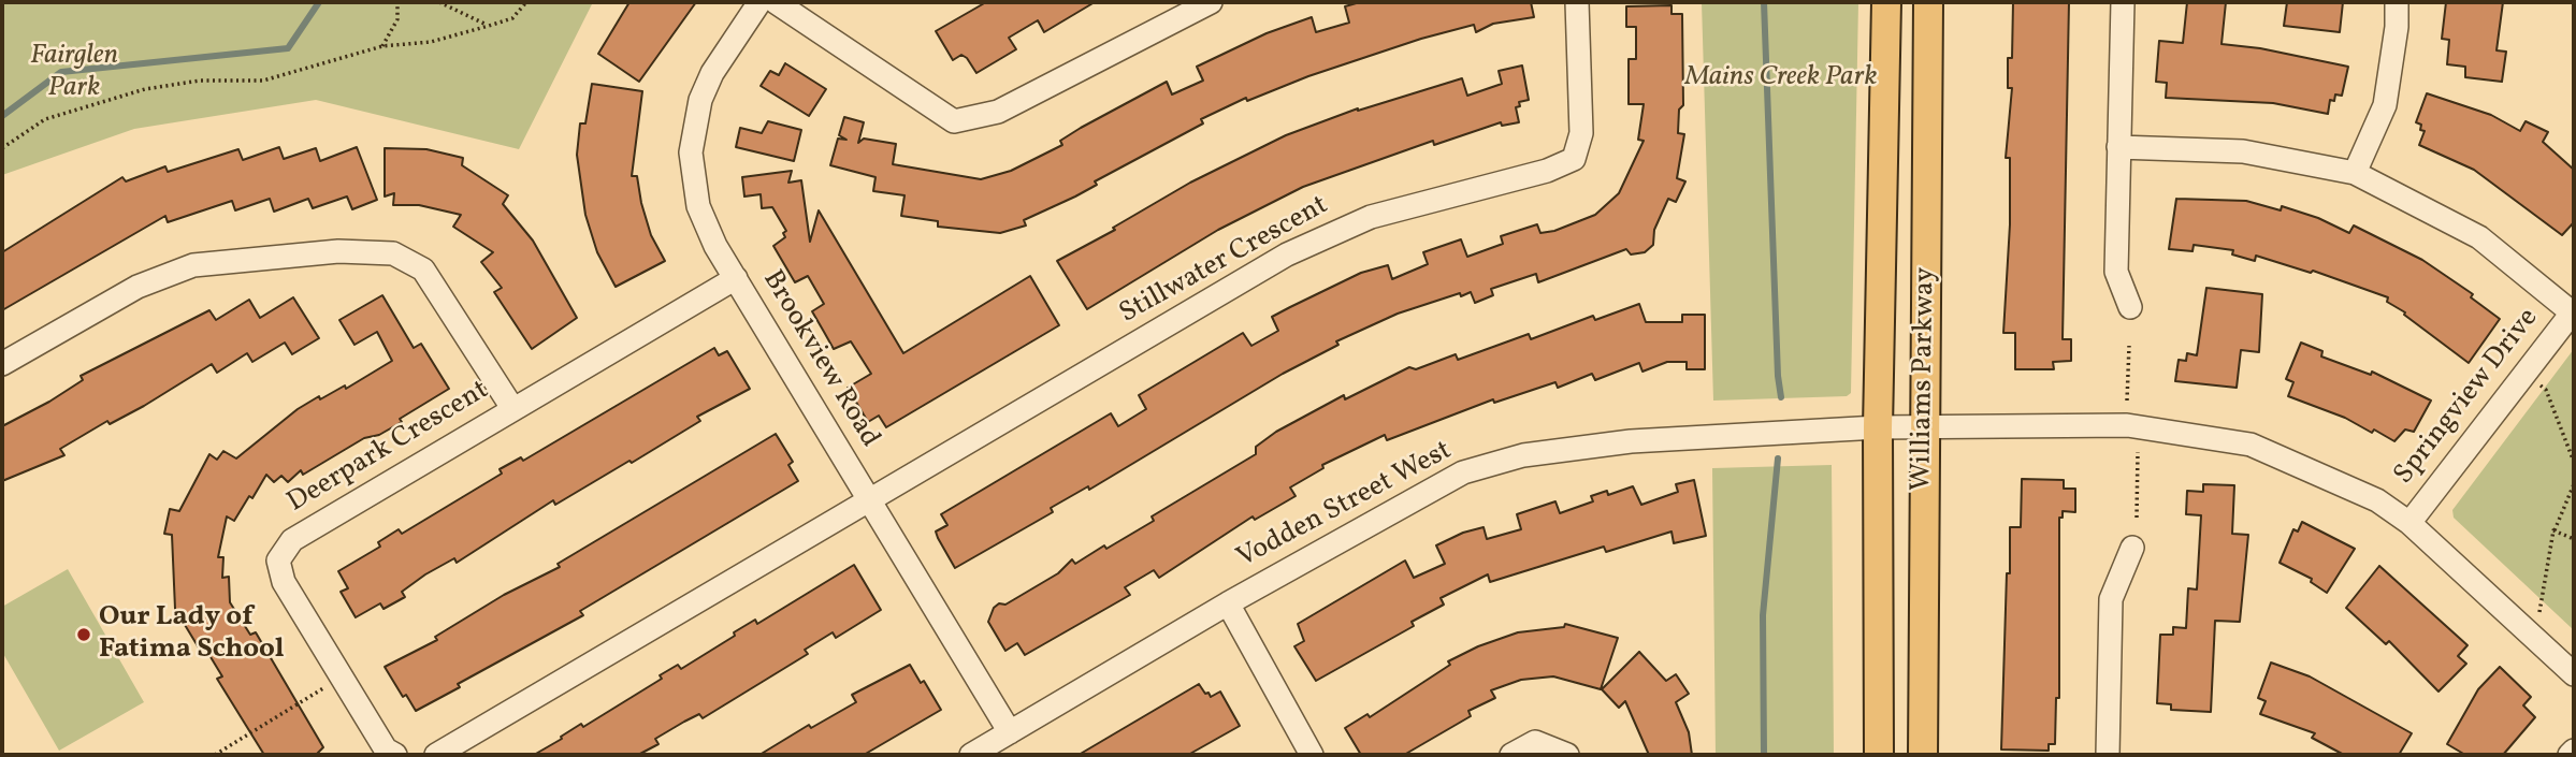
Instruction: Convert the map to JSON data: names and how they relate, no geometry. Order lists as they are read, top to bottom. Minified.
{"streets":{"main road":["Williams Parkway"],"street":["Stillwater Crescent","Brookview Road","Springview Drive","Deerpark Crescent","Vodden Street West"]},"crossings":[["Stillwater Crescent","Brookview Road"],["Brookview Road","Deerpark Crescent"],["Brookview Road","Vodden Street West"],["Williams Parkway","Vodden Street West"],["Springview Drive","Vodden Street West"]],"parks":["Fairglen Park","Mains Creek Park"],"places":["Our Lady of Fatima School"]}
